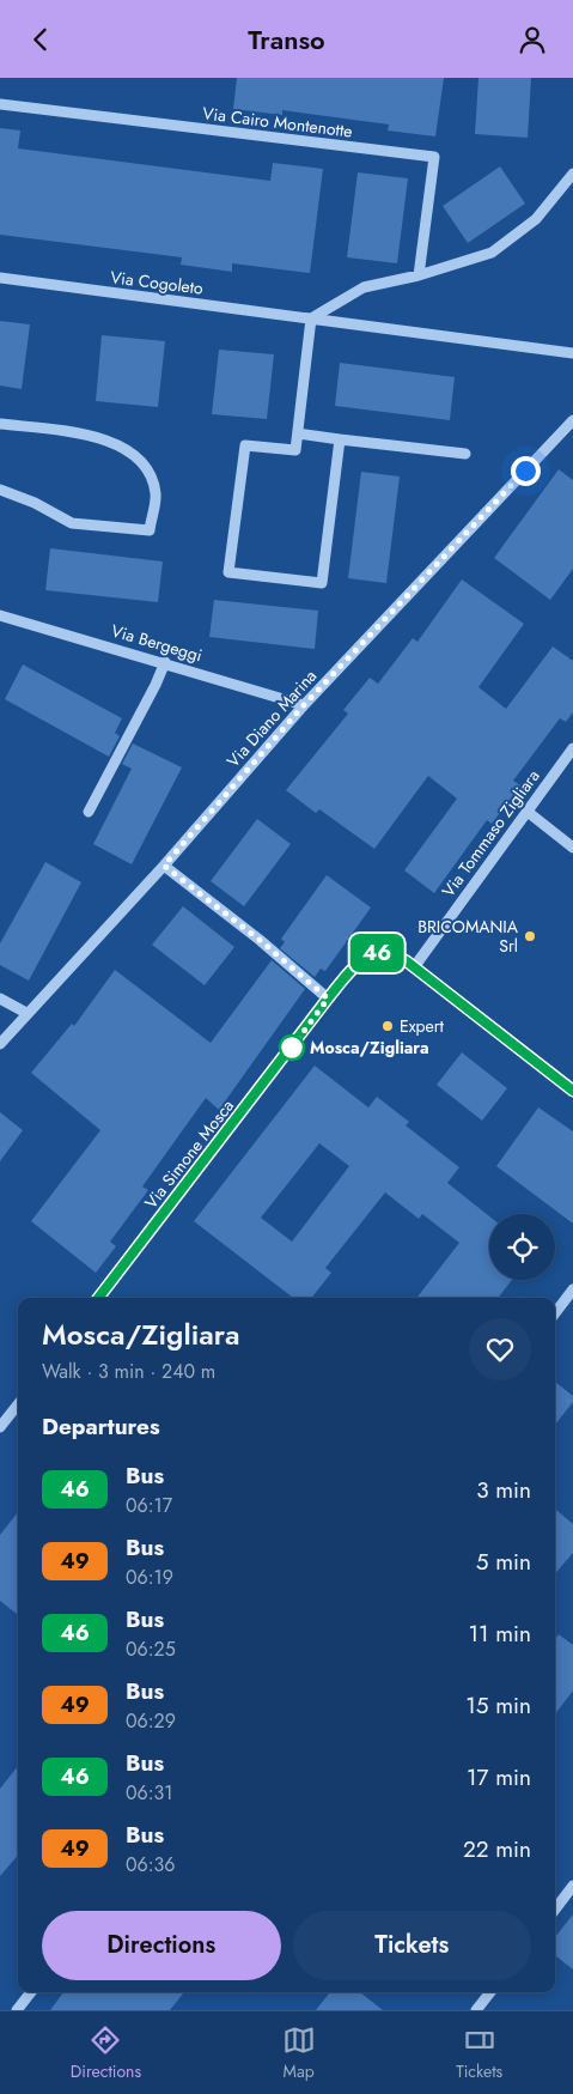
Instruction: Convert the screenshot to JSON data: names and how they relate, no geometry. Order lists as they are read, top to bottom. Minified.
{"streets":{"street":["Via Cairo Montenotte","Via Cogoleto","Via Bergeggi","Via Diano Marina","Via Tommaso Zigliara","Via Simone Mosca"]},"crossings":[["Via Bergeggi","Via Diano Marina"],["Via Tommaso Zigliara","Via Simone Mosca"]],"places":["BRICOMANIA Srl","Expert","Mosca/Zigliara"],"lines":["bus line 46"],"page":{"header":"Transo","on_map":"46","heading":[["Mosca/Zigliara","Walk · 3 min · 240 m"],"Departures"],"list":[{"mark":"46","name":"Bus","note":"06:17","value":"3 min"},{"mark":"49","name":"Bus","note":"06:19","value":"5 min"},{"mark":"46","name":"Bus","note":"06:25","value":"11 min"},{"mark":"49","name":"Bus","note":"06:29","value":"15 min"},{"mark":"46","name":"Bus","note":"06:31","value":"17 min"},{"mark":"49","name":"Bus","note":"06:36","value":"22 min"}],"buttons":["Directions","Tickets"],"tabs":["Directions","Map","Tickets"]}}
